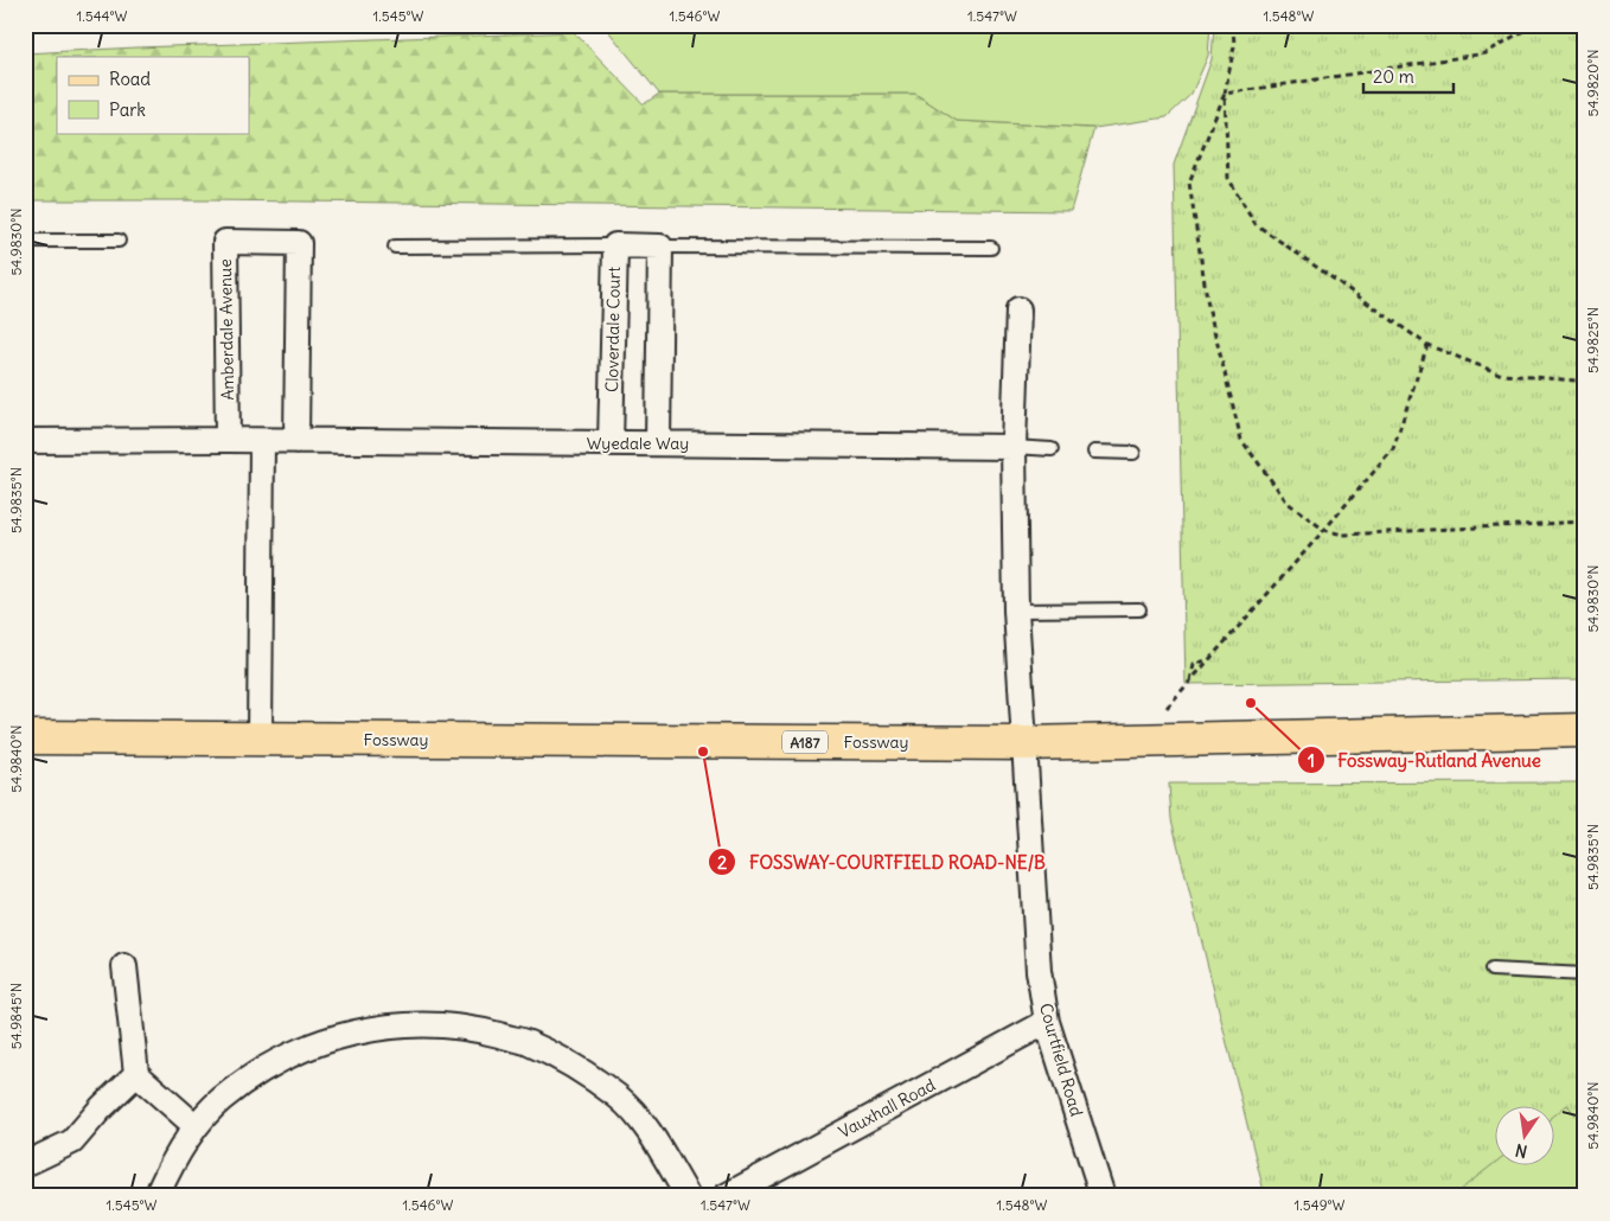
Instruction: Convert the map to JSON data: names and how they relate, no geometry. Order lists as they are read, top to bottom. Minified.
{"streets":{"main road":["Fossway","A187"],"street":["Amberdale Avenue","Cloverdale Court","Wyedale Way","Courtfield Road","Vauxhall Road"]},"crossings":[["Amberdale Avenue","Wyedale Way"],["Cloverdale Court","Wyedale Way"],["Fossway","Courtfield Road"],["Courtfield Road","Vauxhall Road"]],"places":["Fossway-Rutland Avenue","FOSSWAY-COURTFIELD ROAD-NE/B"],"legend":["Road","Park"],"scale_bar":"20 m","north":"bottom","coordinates":["1.544°W","1.545°W","1.546°W","1.547°W","1.548°W","54.9820°N","54.9830°N","54.9825°N","54.9835°N","54.9840°N","54.9845°N","1.549°W"]}
